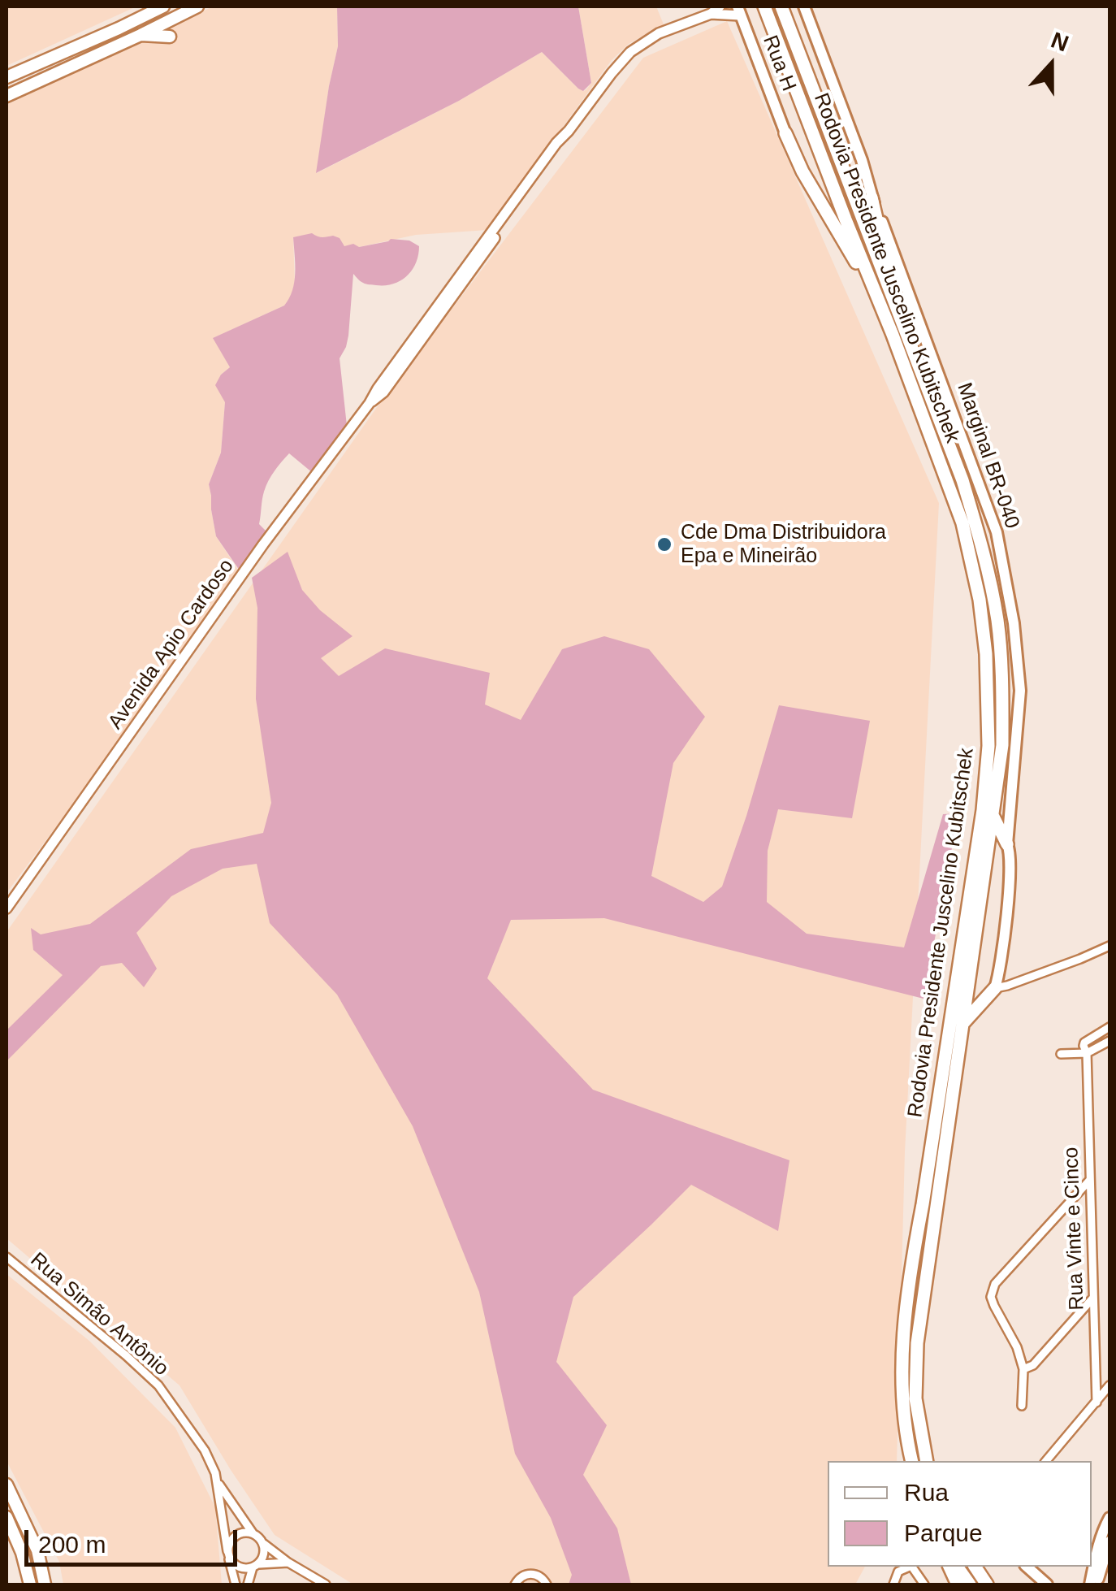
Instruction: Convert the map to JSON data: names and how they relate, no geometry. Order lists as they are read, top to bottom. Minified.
{"streets":{"highway":["Rodovia Presidente Juscelino Kubitschek"],"main road":["Rua H","Marginal BR-040"],"street":["Avenida Apio Cardoso","Rua Vinte e Cinco","Rua Simão Antônio"]},"crossings":[["Rua H","Avenida Apio Cardoso"]],"places":["Cde Dma Distribuidora Epa e Mineirão"],"legend":["Rua","Parque"],"scale_bar":"200 m","north":"top"}
